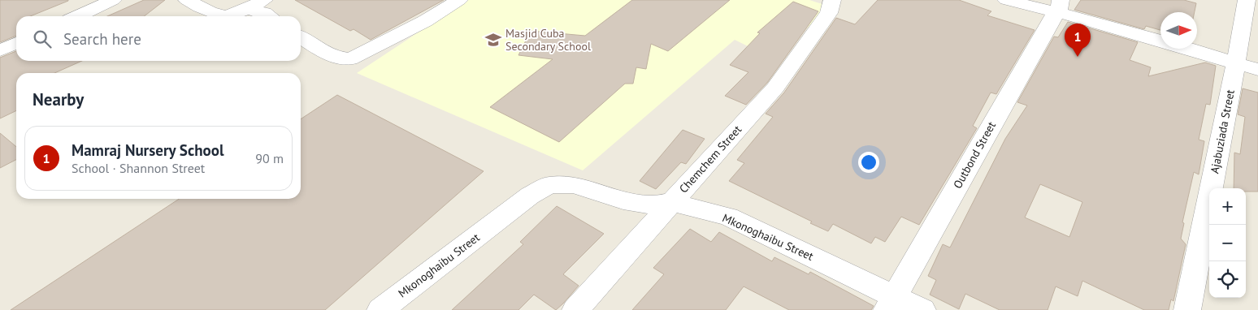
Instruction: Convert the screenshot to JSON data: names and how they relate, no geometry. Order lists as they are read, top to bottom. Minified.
{"streets":{"street":["Ajabuziada Street","Outbond Street","Chemchem Street","Mkonoghaibu Street"]},"crossings":[["Outbond Street","Mkonoghaibu Street"],["Chemchem Street","Mkonoghaibu Street"]],"places":{"school or university":["Masjid Cuba Secondary School"]},"north":"right","page":{"search":"Search here","pins":"1","heading":"Nearby","list":[{"mark":"1","name":"Mamraj Nursery School","note":"School · Shannon Street","value":"90 m"}],"map_buttons":["+","−"]}}
